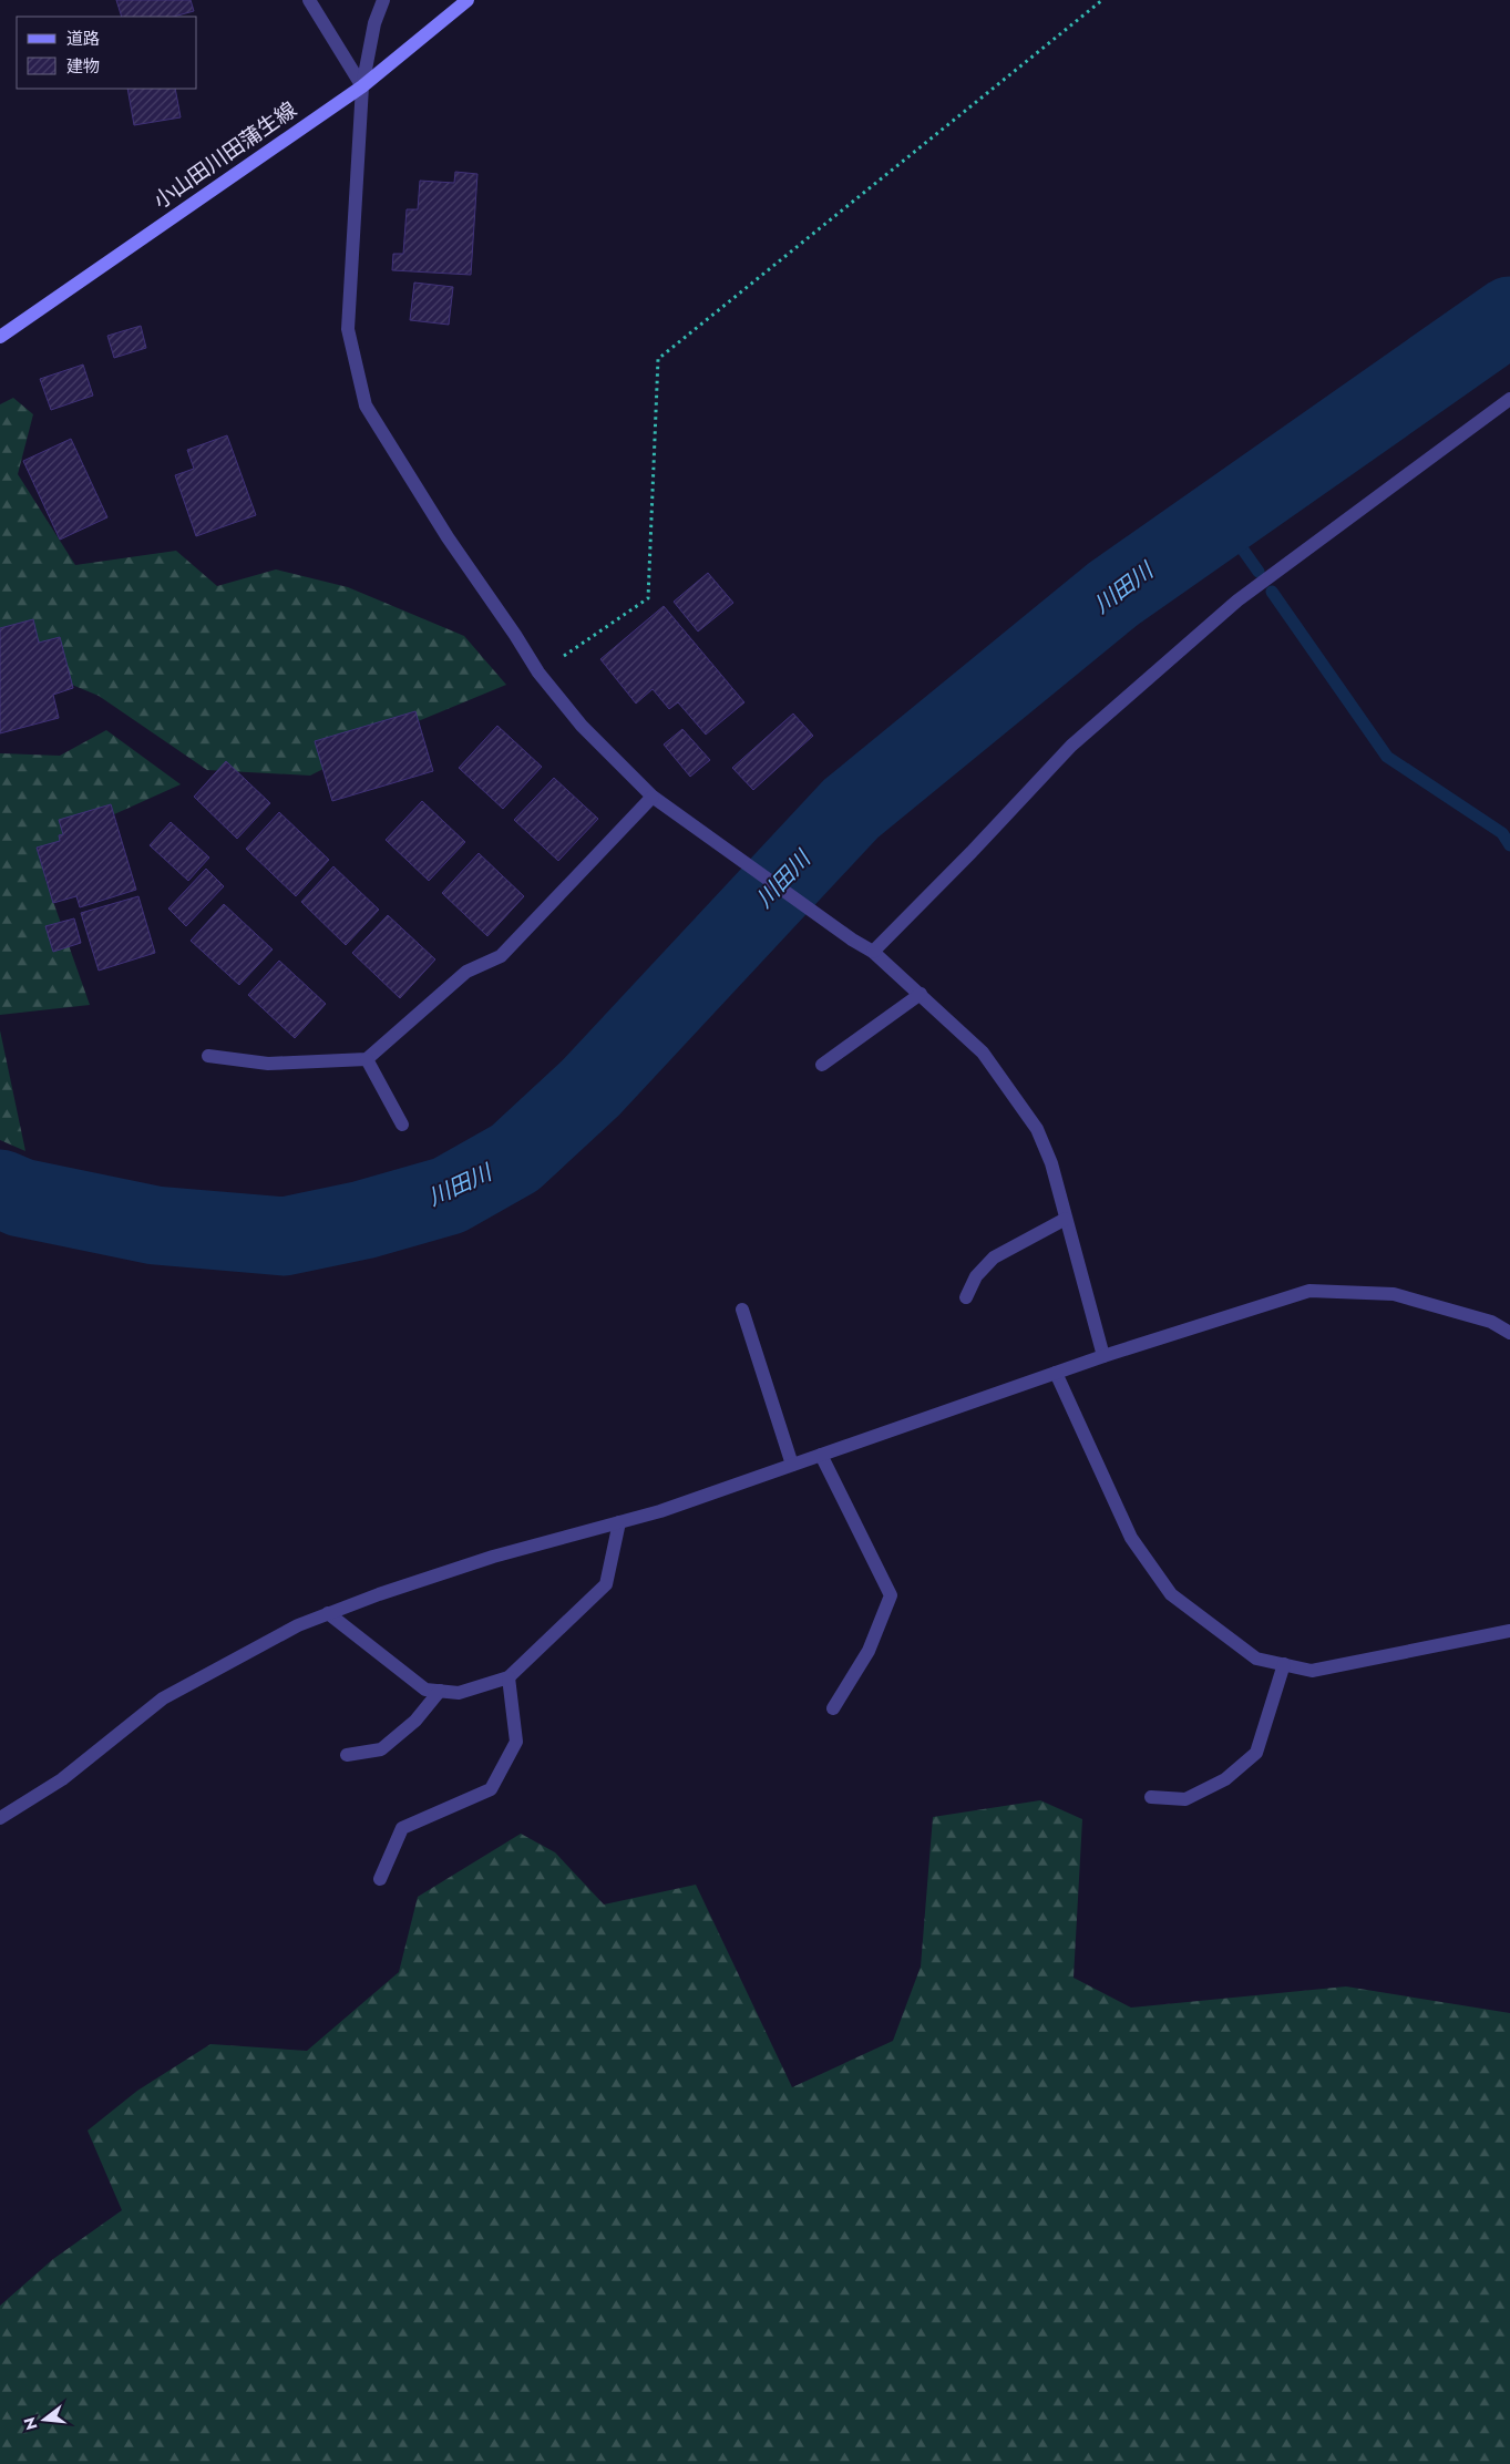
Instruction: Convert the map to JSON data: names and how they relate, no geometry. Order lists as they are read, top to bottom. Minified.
{"streets":{"main road":["小山田川田蒲生線"]},"water":["川田川"],"legend":["道路","建物"],"north":"left"}
